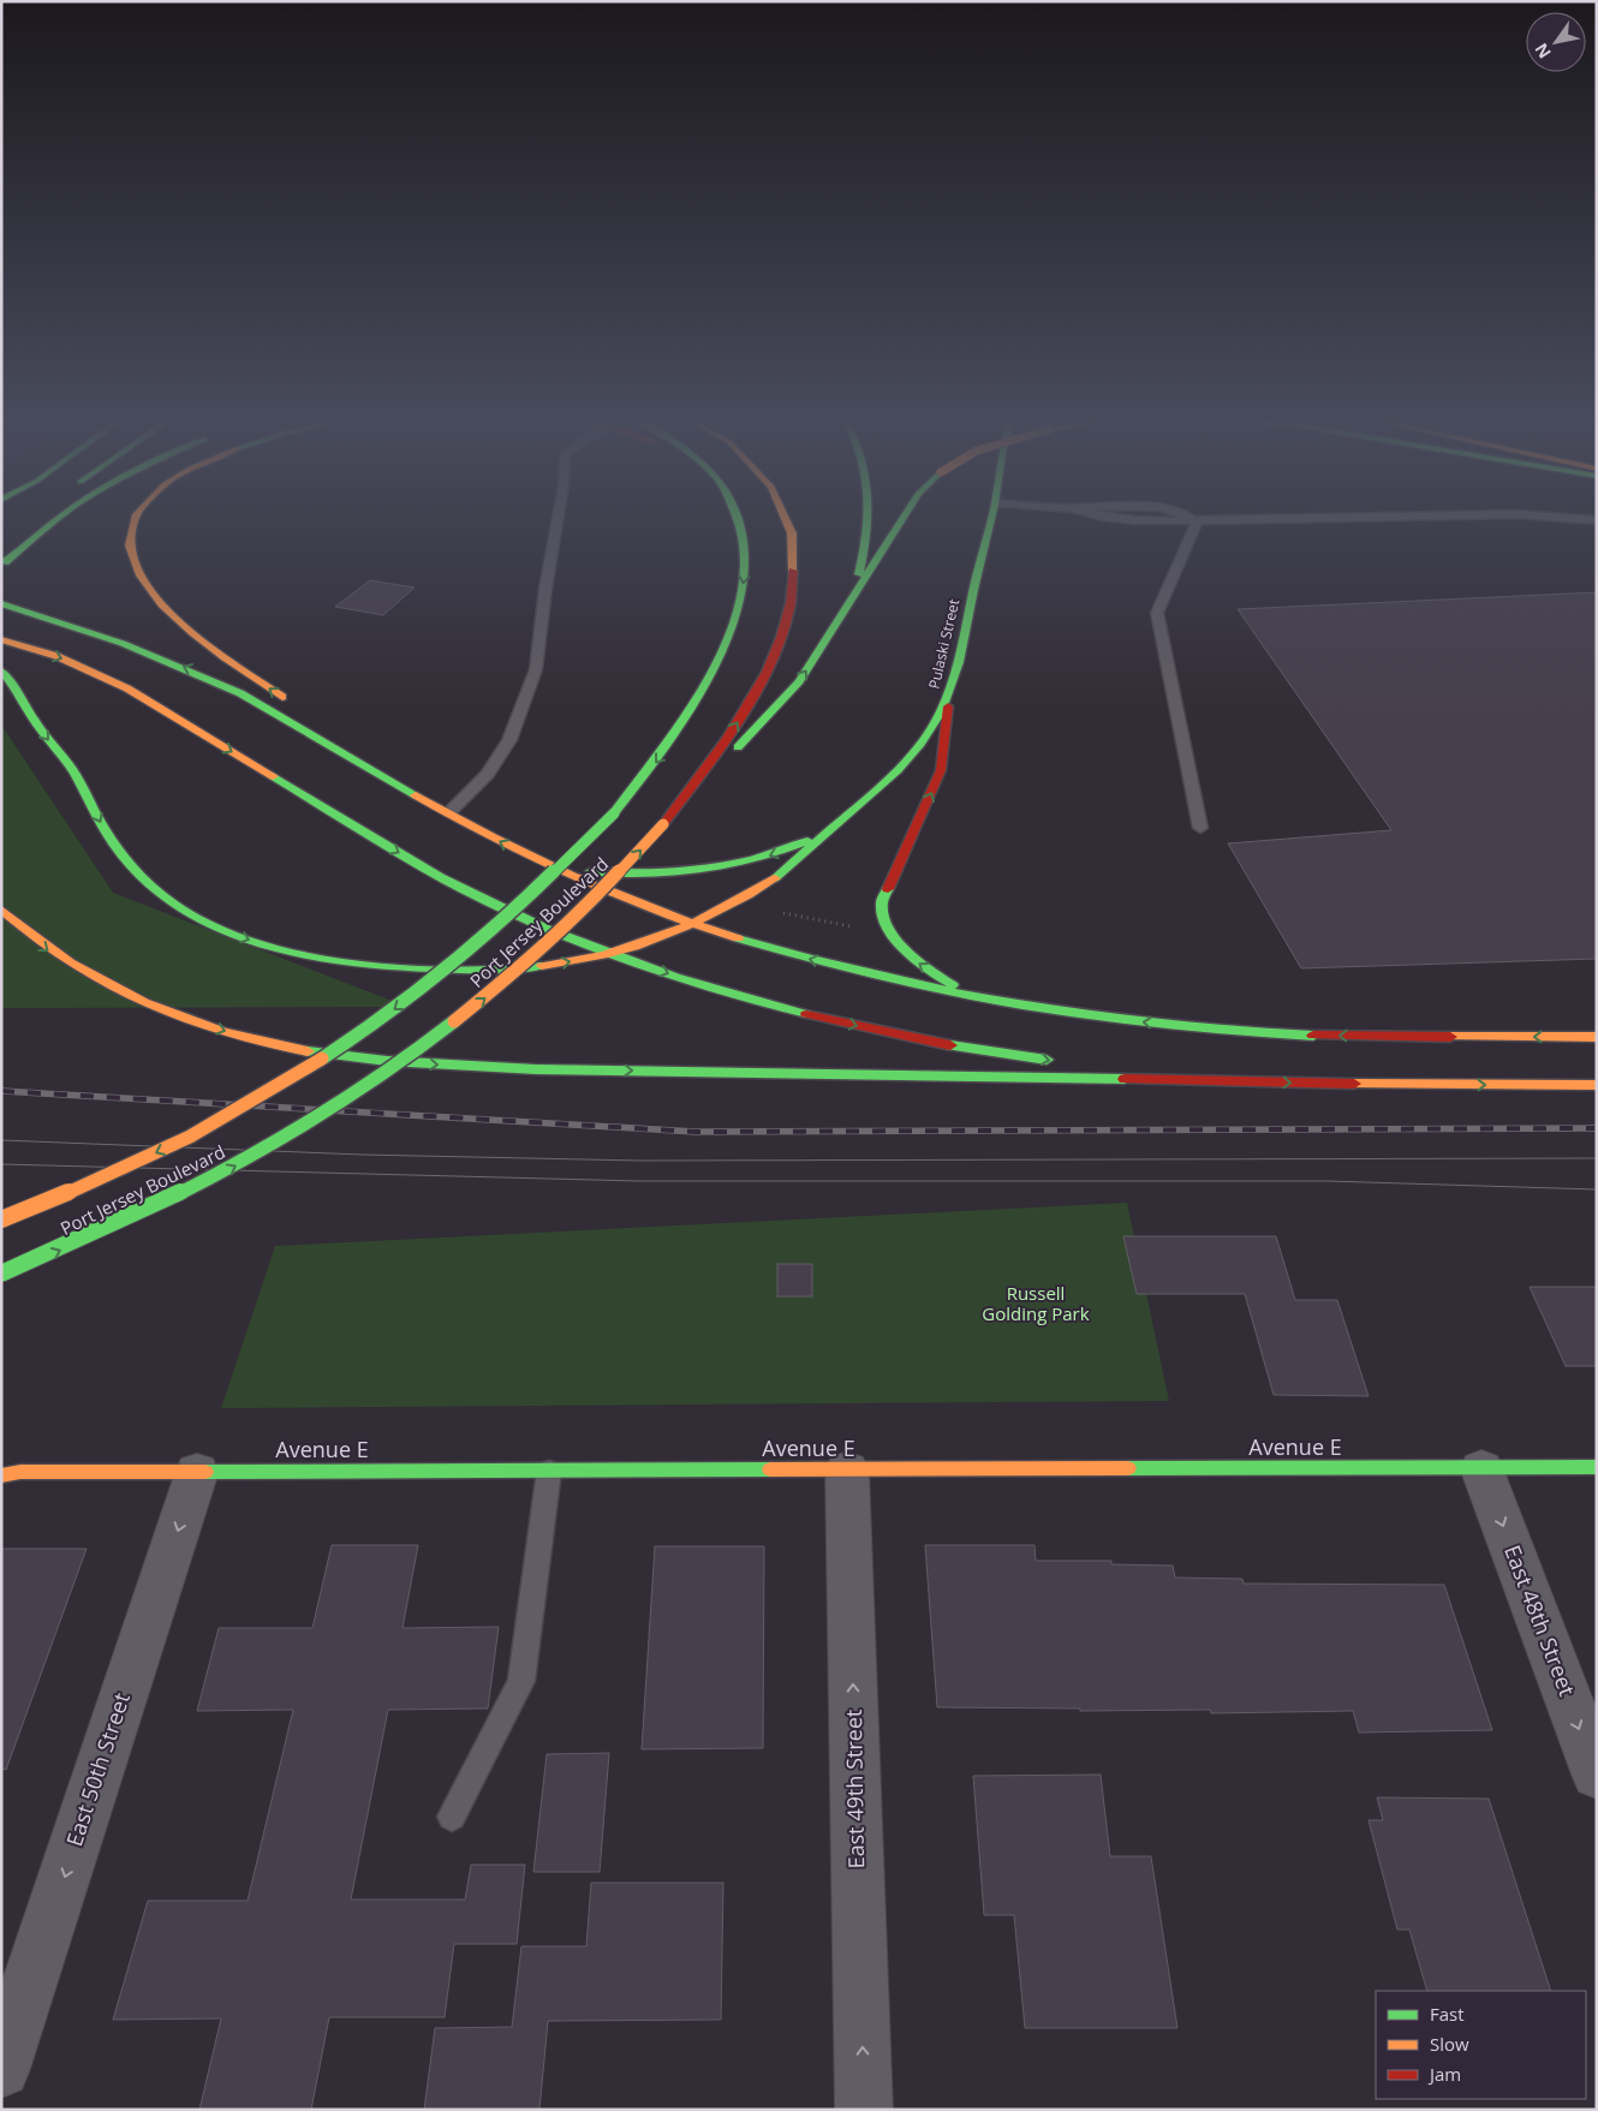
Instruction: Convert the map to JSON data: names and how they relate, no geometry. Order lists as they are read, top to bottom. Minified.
{"streets":{"main road":["Pulaski Street","Port Jersey Boulevard","Avenue E"],"street":["East 48th Street","East 50th Street","East 49th Street"]},"crossings":[["Avenue E","East 48th Street"],["Avenue E","East 50th Street"],["Avenue E","East 49th Street"]],"one_way":["East 48th Street","East 50th Street","East 49th Street"],"parks":["Russell Golding Park"],"legend":["Fast","Slow","Jam"],"north":"bottom left"}
